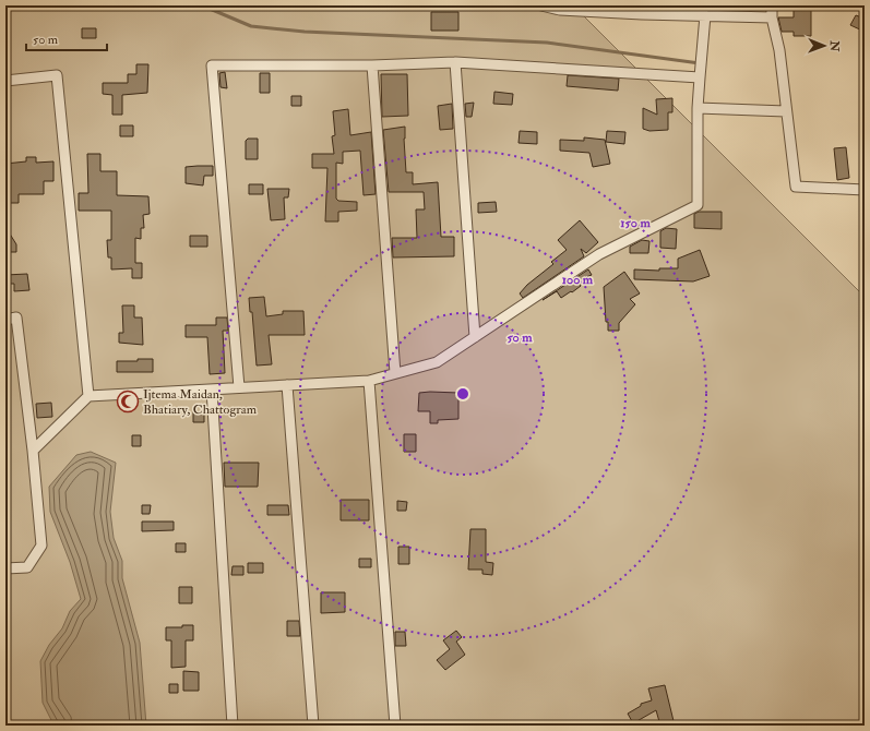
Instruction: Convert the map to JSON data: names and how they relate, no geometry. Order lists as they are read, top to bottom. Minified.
{"places":{"mosque":["Ijtema Maidan, Bhatiary, Chattogram"]},"scale_bar":"50 m","north":"right","rings":["150 m","100 m","50 m"]}
